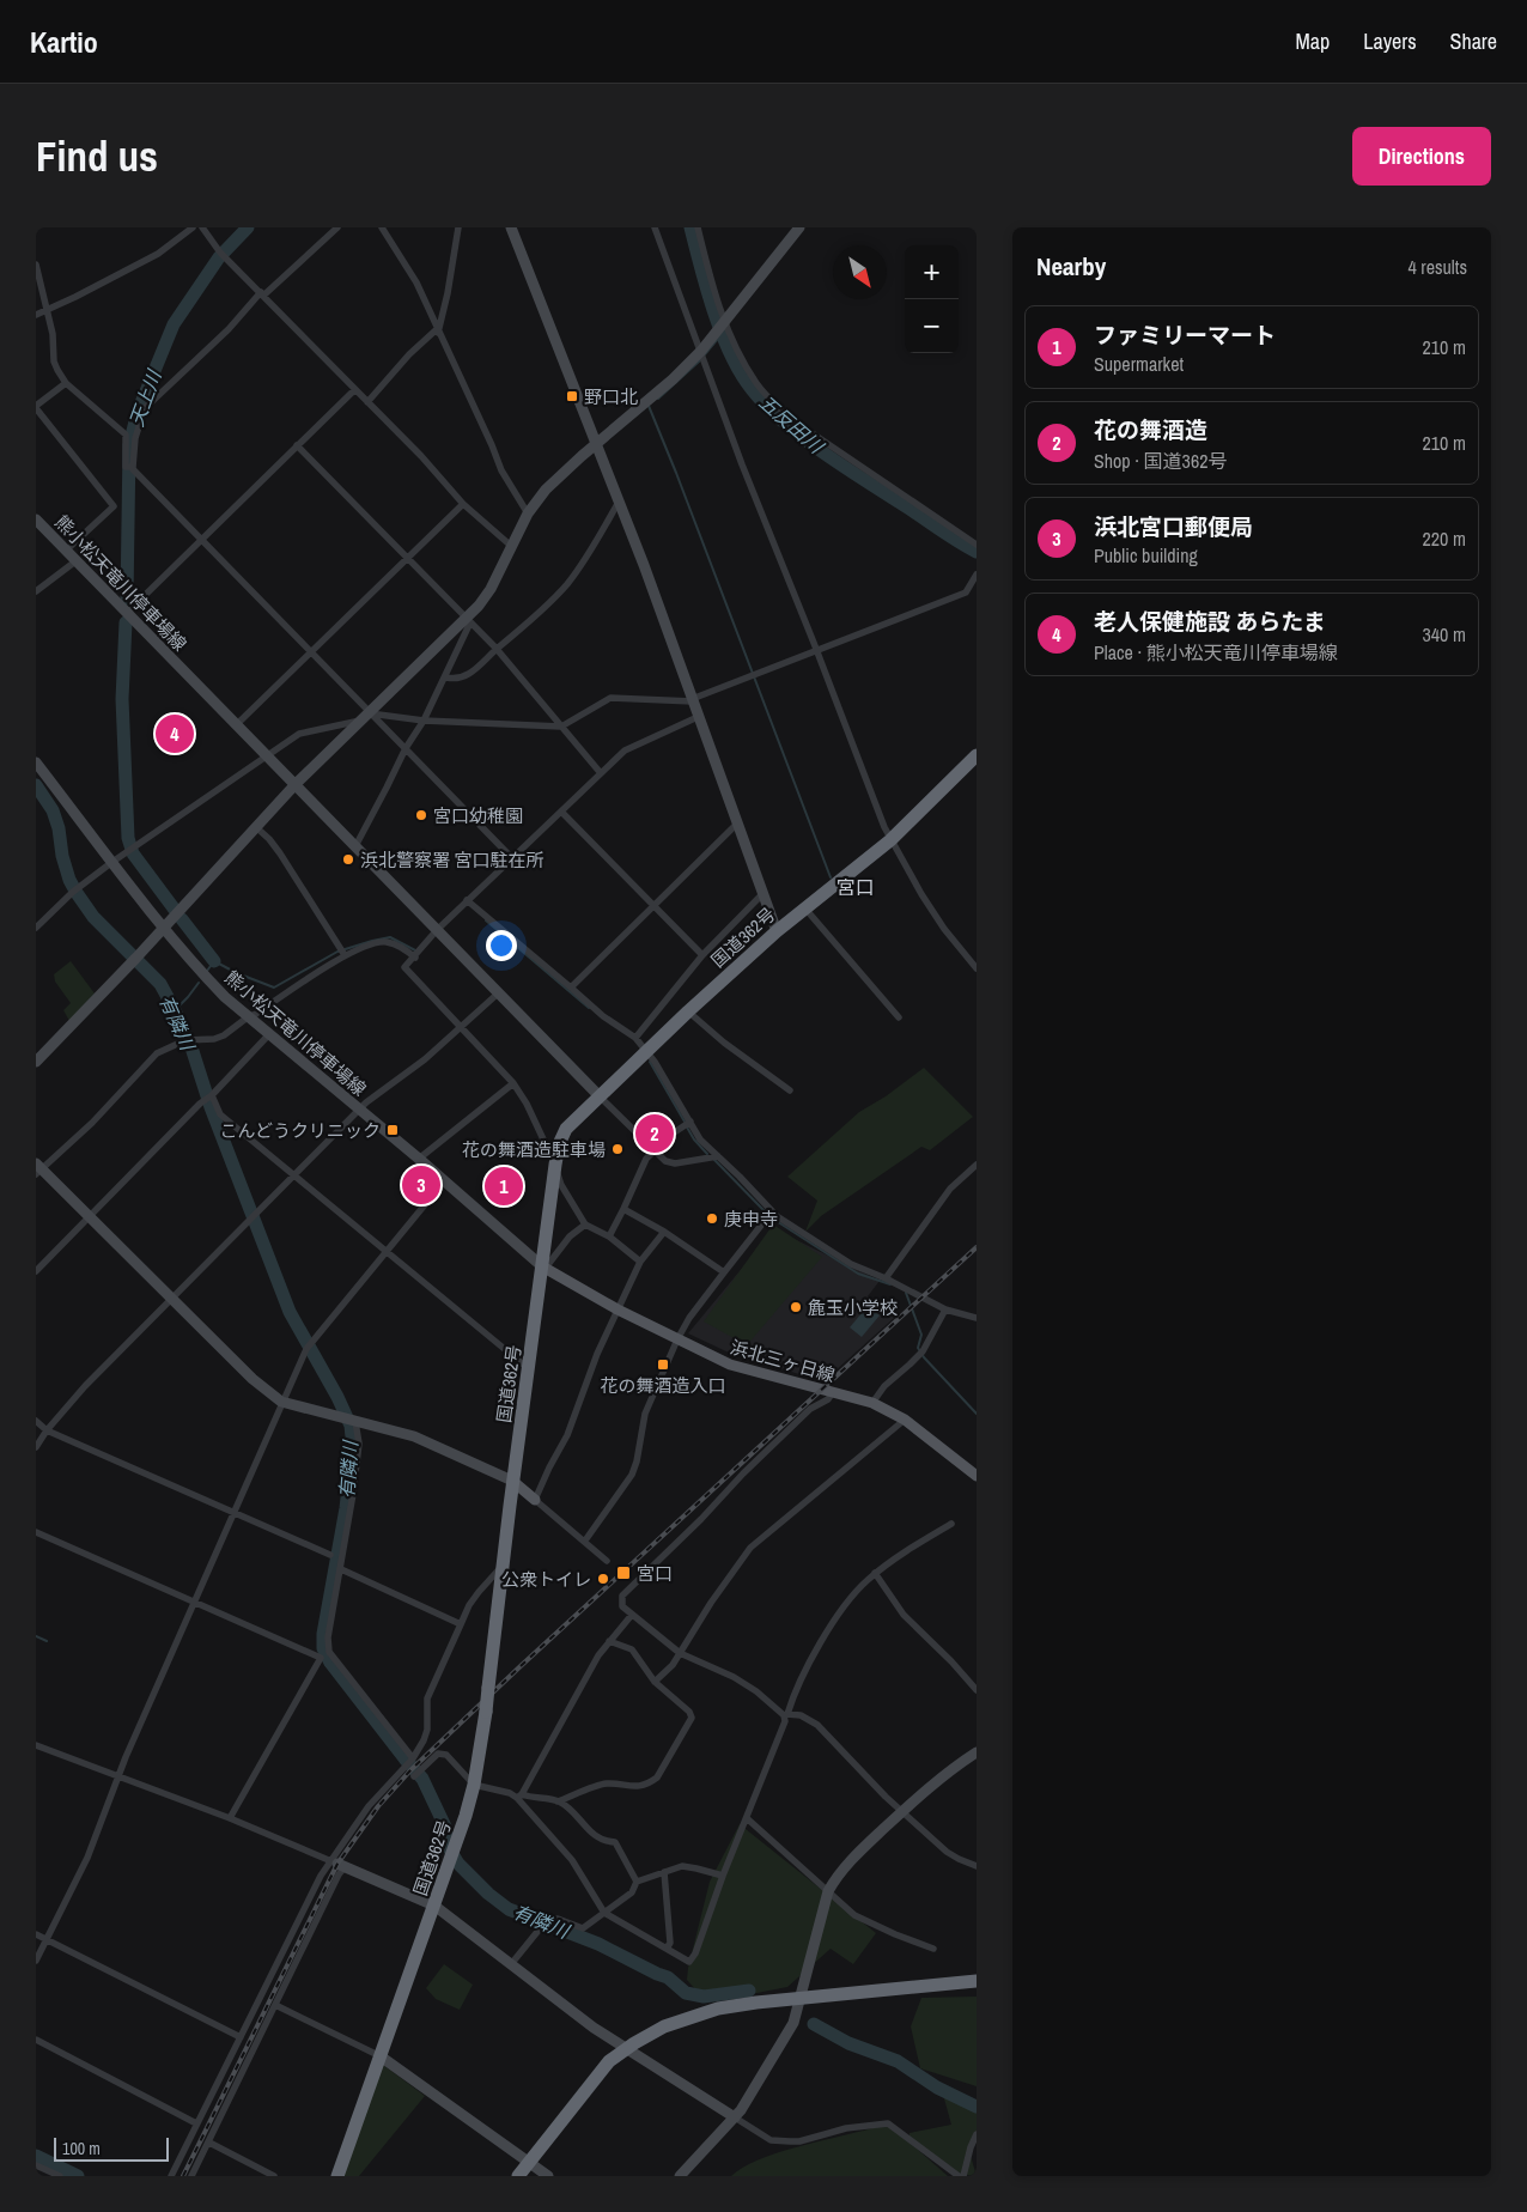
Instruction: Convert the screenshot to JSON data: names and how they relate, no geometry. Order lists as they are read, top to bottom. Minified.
{"streets":{"highway":["国道362号"],"main road":["浜北三ヶ日線"],"street":["熊小松天竜川停車場線"]},"crossings":[["熊小松天竜川停車場線","国道362号"],["熊小松天竜川停車場線","浜北三ヶ日線"],["国道362号","浜北三ヶ日線"]],"districts":["宮口"],"water":["天上川","五反田川","有隣川"],"places":{"transit":["野口北","こんどうクリニック","花の舞酒造入口","宮口"],"other":["宮口幼稚園","浜北警察署 宮口駐在所","花の舞酒造駐車場","庚申寺","麁玉小学校","公衆トイレ"]},"scale_bar":"100 m","north":"bottom right","page":{"header":"Kartio","nav":["Map","Layers","Share"],"buttons":"Directions","title":"Find us","heading":["Nearby","4 results"],"map_buttons":["+","−"],"list":[{"mark":"1","name":"ファミリーマート","note":"Supermarket","value":"210 m"},{"mark":"2","name":"花の舞酒造","note":"Shop · 国道362号","value":"210 m"},{"mark":"3","name":"浜北宮口郵便局","note":"Public building","value":"220 m"},{"mark":"4","name":"老人保健施設 あらたま","note":"Place · 熊小松天竜川停車場線","value":"340 m"}],"pins":["4","2","3","1"],"scale":"100 m"}}
